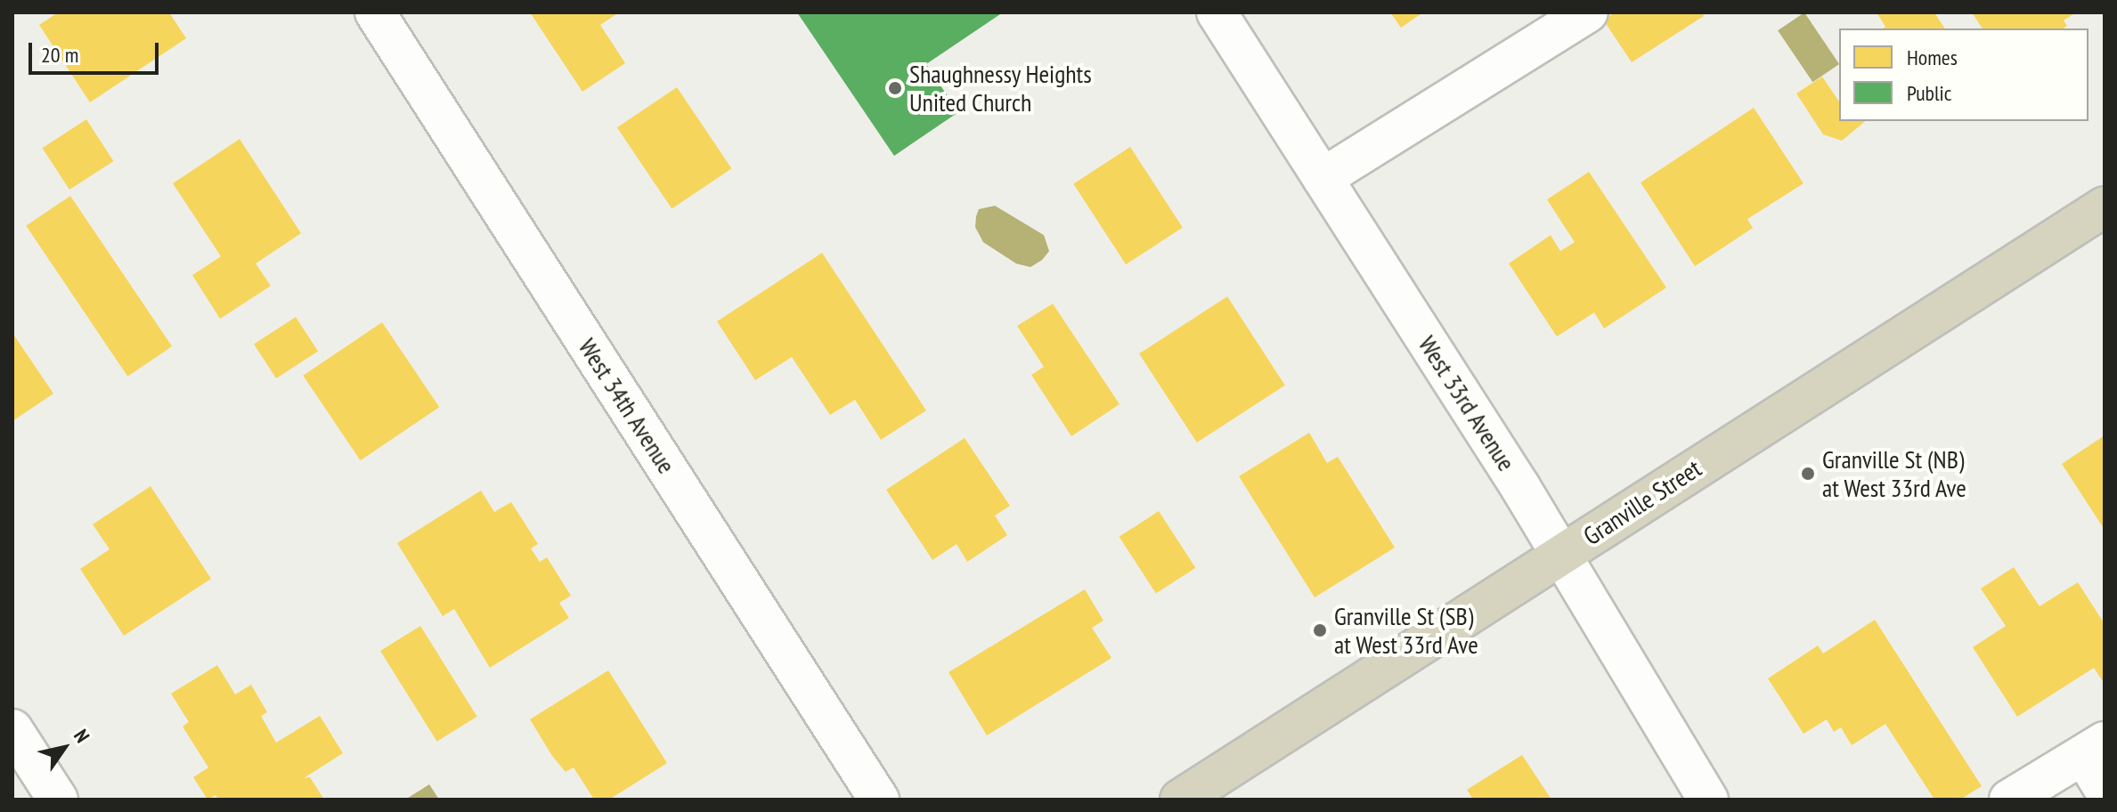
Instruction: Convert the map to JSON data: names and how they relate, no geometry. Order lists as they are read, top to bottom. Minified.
{"streets":{"highway":["Granville Street"],"street":["West 33rd Avenue","West 34th Avenue"]},"crossings":[["West 33rd Avenue","Granville Street"]],"places":["Shaughnessy Heights United Church","Granville St (NB) at West 33rd Ave","Granville St (SB) at West 33rd Ave"],"legend":["Homes","Public"],"scale_bar":"20 m","north":"top right"}
